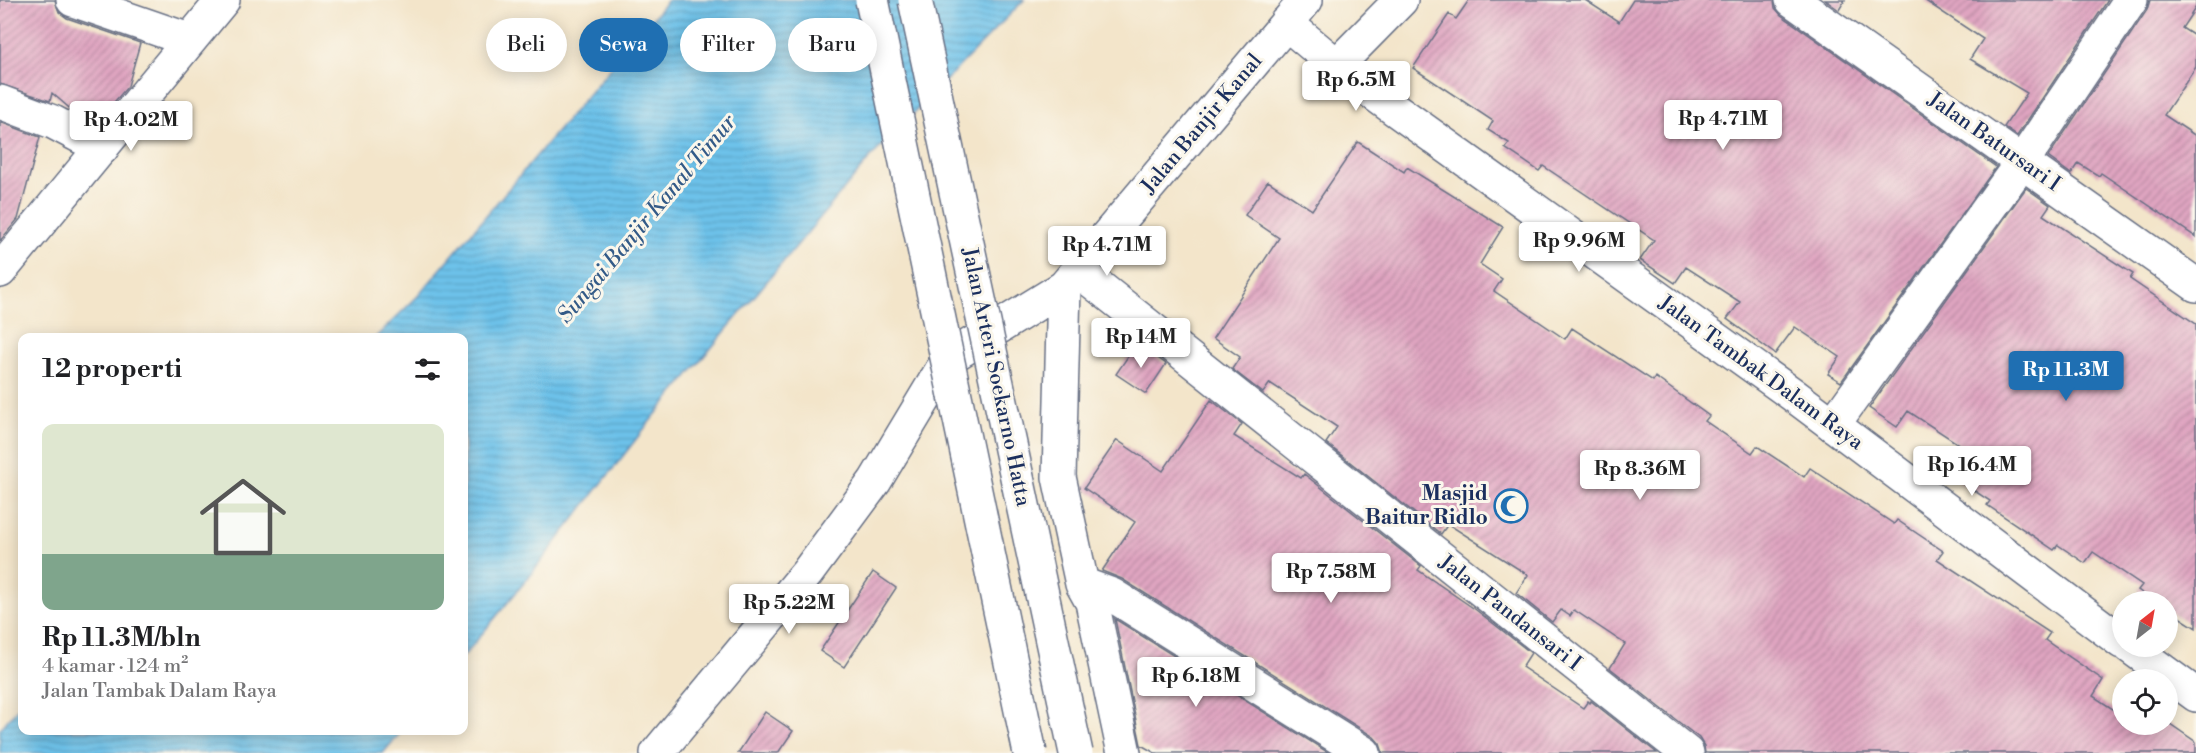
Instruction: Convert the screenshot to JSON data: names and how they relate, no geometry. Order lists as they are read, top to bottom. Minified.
{"streets":{"street":["Jalan Banjir Kanal","Jalan Batursari I","Jalan Tambak Dalam Raya","Jalan Arteri Soekarno Hatta","Jalan Pandansari I"]},"crossings":[["Jalan Banjir Kanal","Jalan Tambak Dalam Raya"],["Jalan Banjir Kanal","Jalan Pandansari I"]],"water":["Sungai Banjir Kanal Timur"],"places":{"mosque":["Masjid Baitur Ridlo"]},"north":"top right","page":{"chip":["Beli","Sewa","Filter","Baru"],"price":["Rp 6.5M","Rp 4.71M","Rp 4.02M","Rp 9.96M","Rp 4.71M","Rp 14M","Rp 11.3M","Rp 16.4M","Rp 8.36M","Rp 7.58M","Rp 5.22M","Rp 6.18M"],"heading":"12 properti","list":[{"name":"Rp 11.3M/bln","note":"4 kamar · 124 m² · Jalan Tambak Dalam Raya"}]}}
